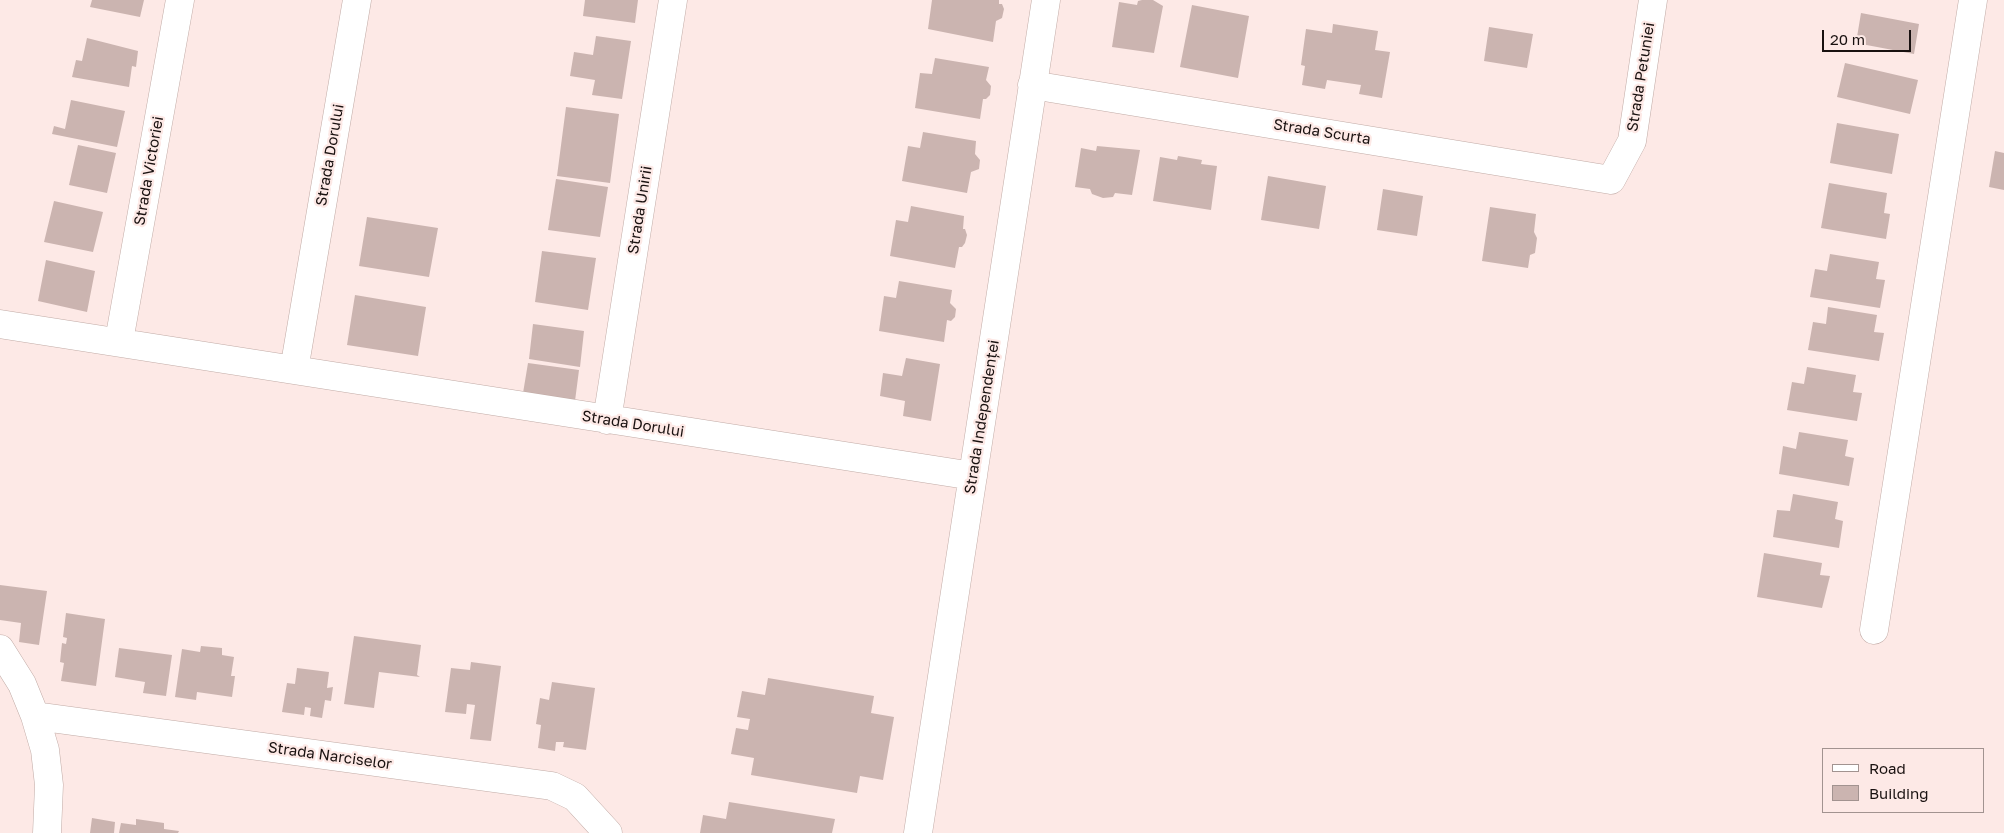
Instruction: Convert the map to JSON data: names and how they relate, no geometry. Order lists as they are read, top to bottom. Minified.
{"streets":{"street":["Strada Petuniei","Strada Scurta","Strada Dorului","Strada Victoriei","Strada Unirii","Strada Independenței","Strada Narciselor"]},"crossings":[["Strada Petuniei","Strada Scurta"],["Strada Scurta","Strada Independenței"],["Strada Dorului","Strada Victoriei"],["Strada Dorului","Strada Unirii"],["Strada Dorului","Strada Independenței"]],"legend":["Road","Building"],"scale_bar":"20 m"}
